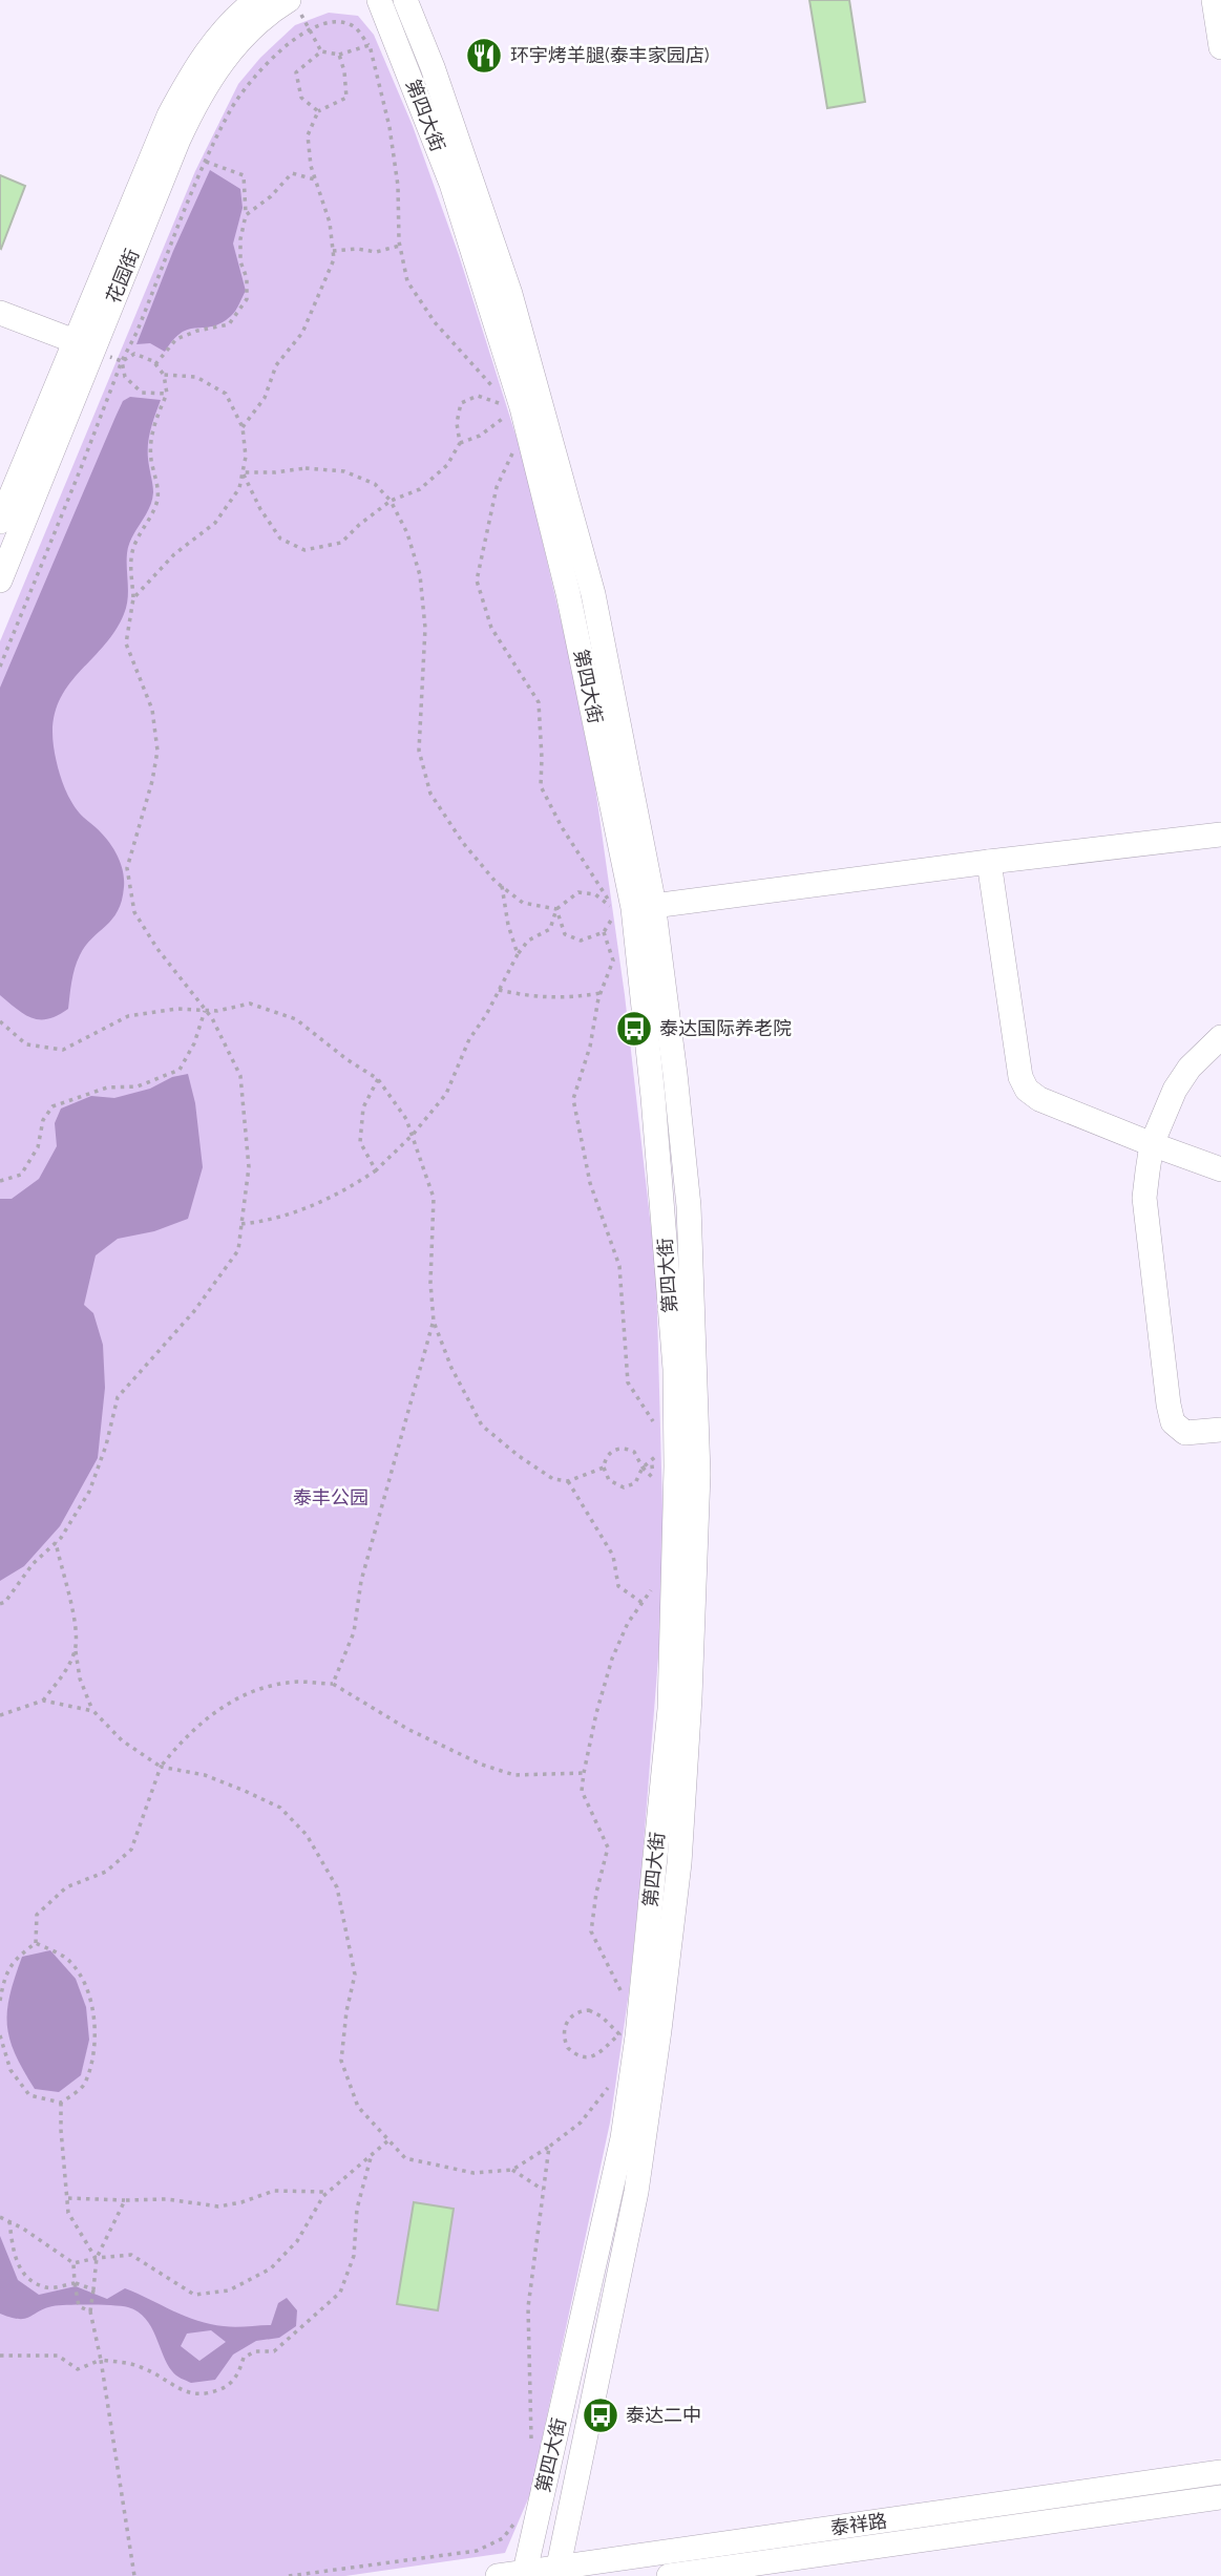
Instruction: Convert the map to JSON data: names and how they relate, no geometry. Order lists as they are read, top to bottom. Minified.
{"streets":{"street":["第四大街","花园街","泰祥路"]},"crossings":[["第四大街","泰祥路"]],"parks":["泰丰公园"],"places":{"restaurant":["环宇烤羊腿(泰丰家园店)"],"bus stop":["泰达国际养老院","泰达二中"]}}
